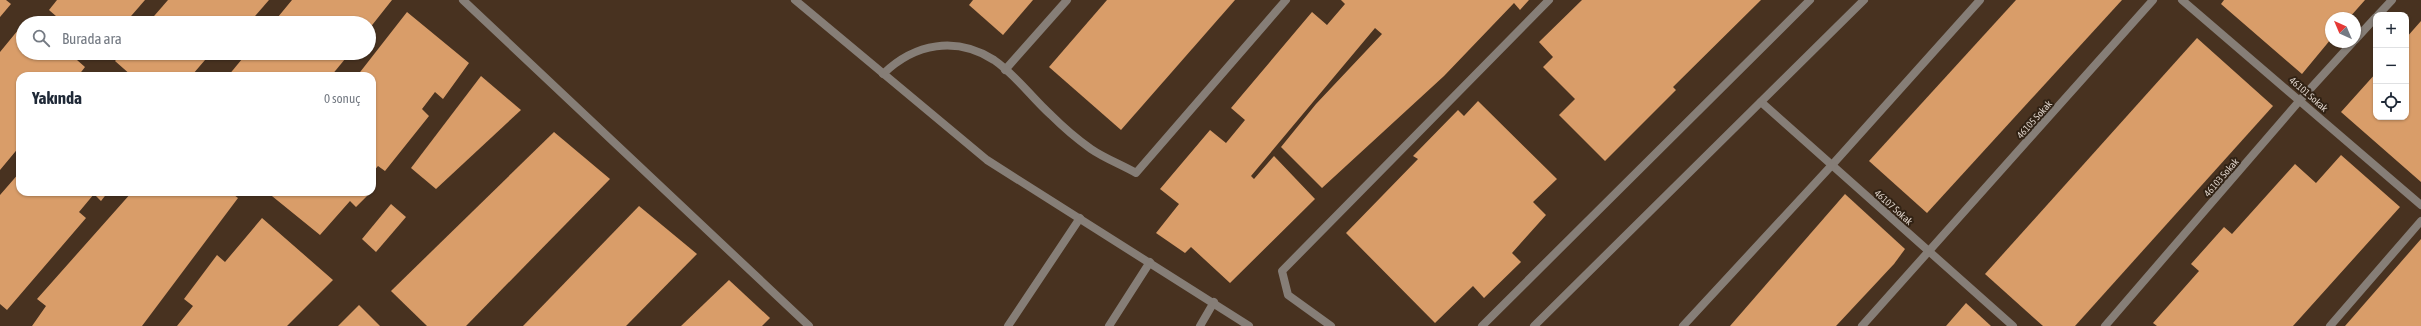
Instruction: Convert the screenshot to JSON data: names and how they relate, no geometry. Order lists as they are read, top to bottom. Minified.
{"streets":{"street":["46101 Sokak","46105 Sokak","46103 Sokak","46107 Sokak"]},"crossings":[["46101 Sokak","46103 Sokak"],["46105 Sokak","46107 Sokak"]],"north":"top left","page":{"map_buttons":["+","−"],"search":"Burada ara","heading":["Yakında","0 sonuç"]}}
